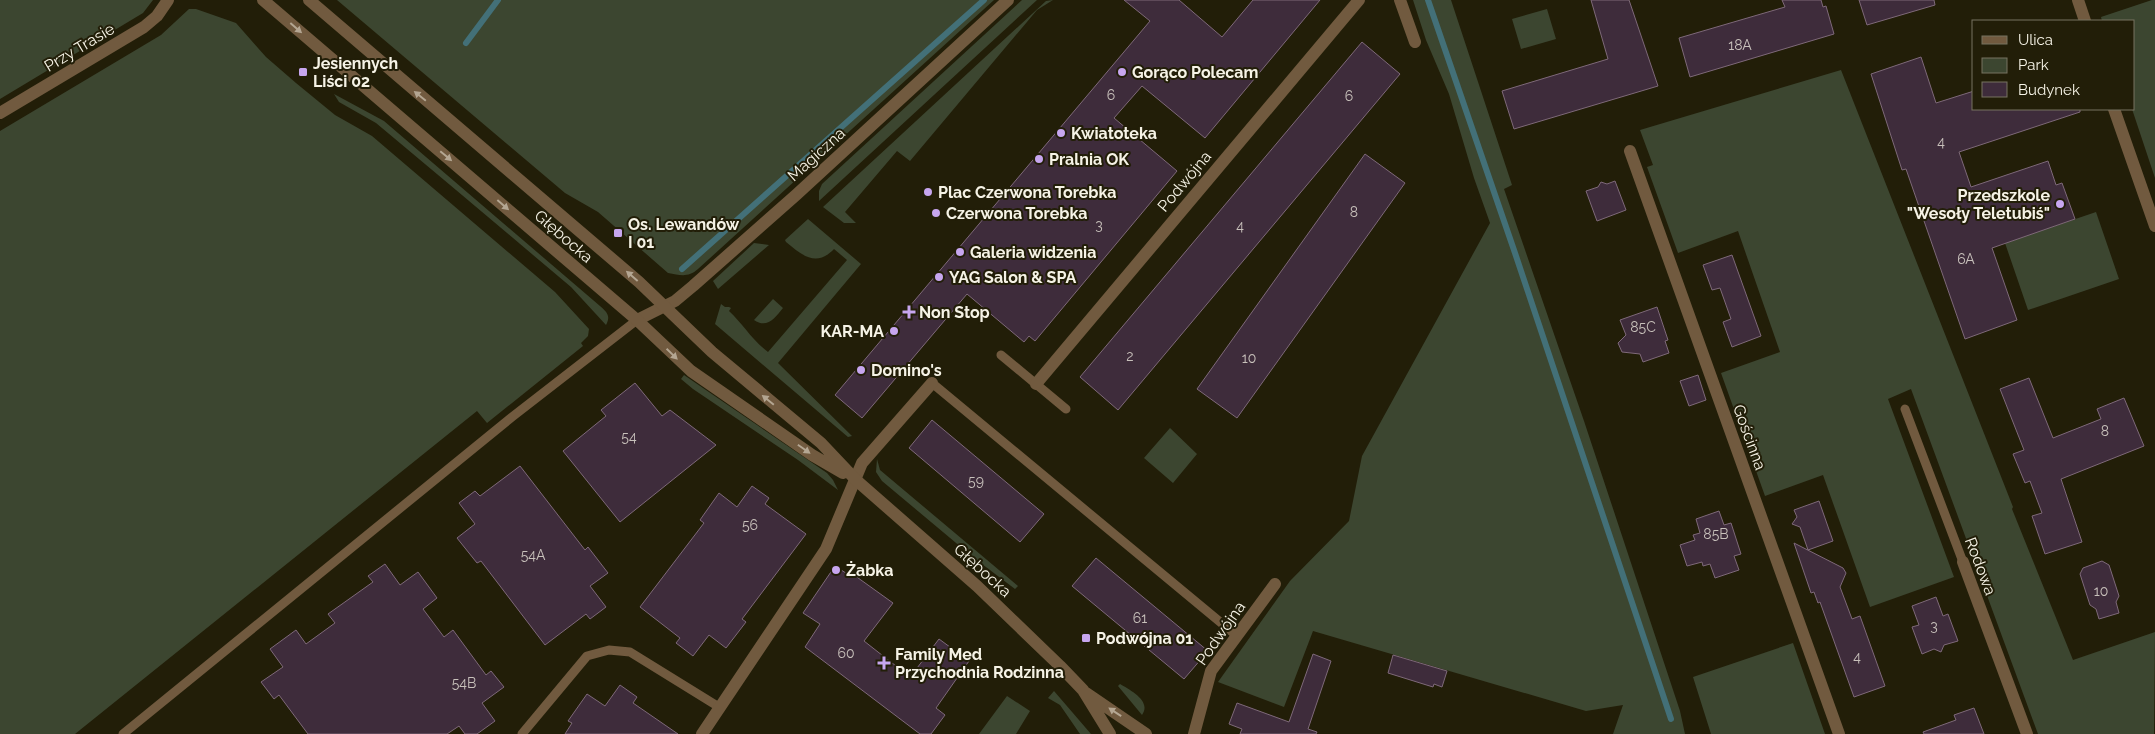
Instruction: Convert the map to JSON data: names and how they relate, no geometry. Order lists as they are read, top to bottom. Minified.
{"streets":{"street":["Przy Trasie","Magiczna","Podwójna","Głębocka","Gościnna","Rodowa"]},"crossings":[["Magiczna","Głębocka"]],"places":{"transit":["Jesiennych Liści 02","Os. Lewandów I 01","Podwójna 01"],"other":["Gorąco Polecam","Kwiatoteka","Pralnia OK","Plac Czerwona Torebka","Przedszkole \"Wesoły Teletubiś\"","Czerwona Torebka","Galeria widzenia","YAG Salon & SPA","KAR-MA","Domino's","Żabka"],"health":["Non Stop","Family Med Przychodnia Rodzinna"]},"house_numbers":["18A","6","6","4","8","3","4","6A","85C","2","10","8","54","59","56","85B","54A","10","61","3","60","4","54B"],"legend":["Ulica","Park","Budynek"]}
